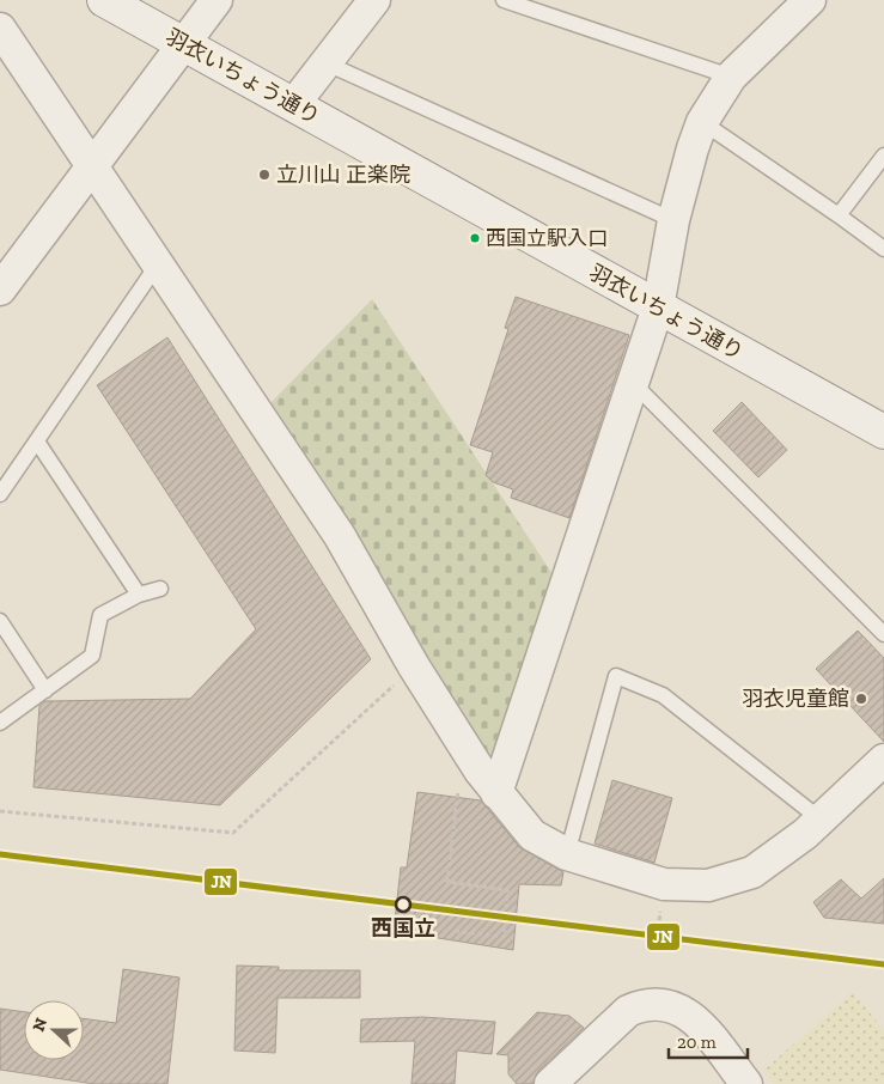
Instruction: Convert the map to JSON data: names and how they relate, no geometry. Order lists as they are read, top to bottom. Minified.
{"streets":{"street":["羽衣いちょう通り"]},"places":["立川山 正楽院","西国立駅入口","羽衣児童館","西国立"],"lines":["transit line JN"],"scale_bar":"20 m","north":"left"}
